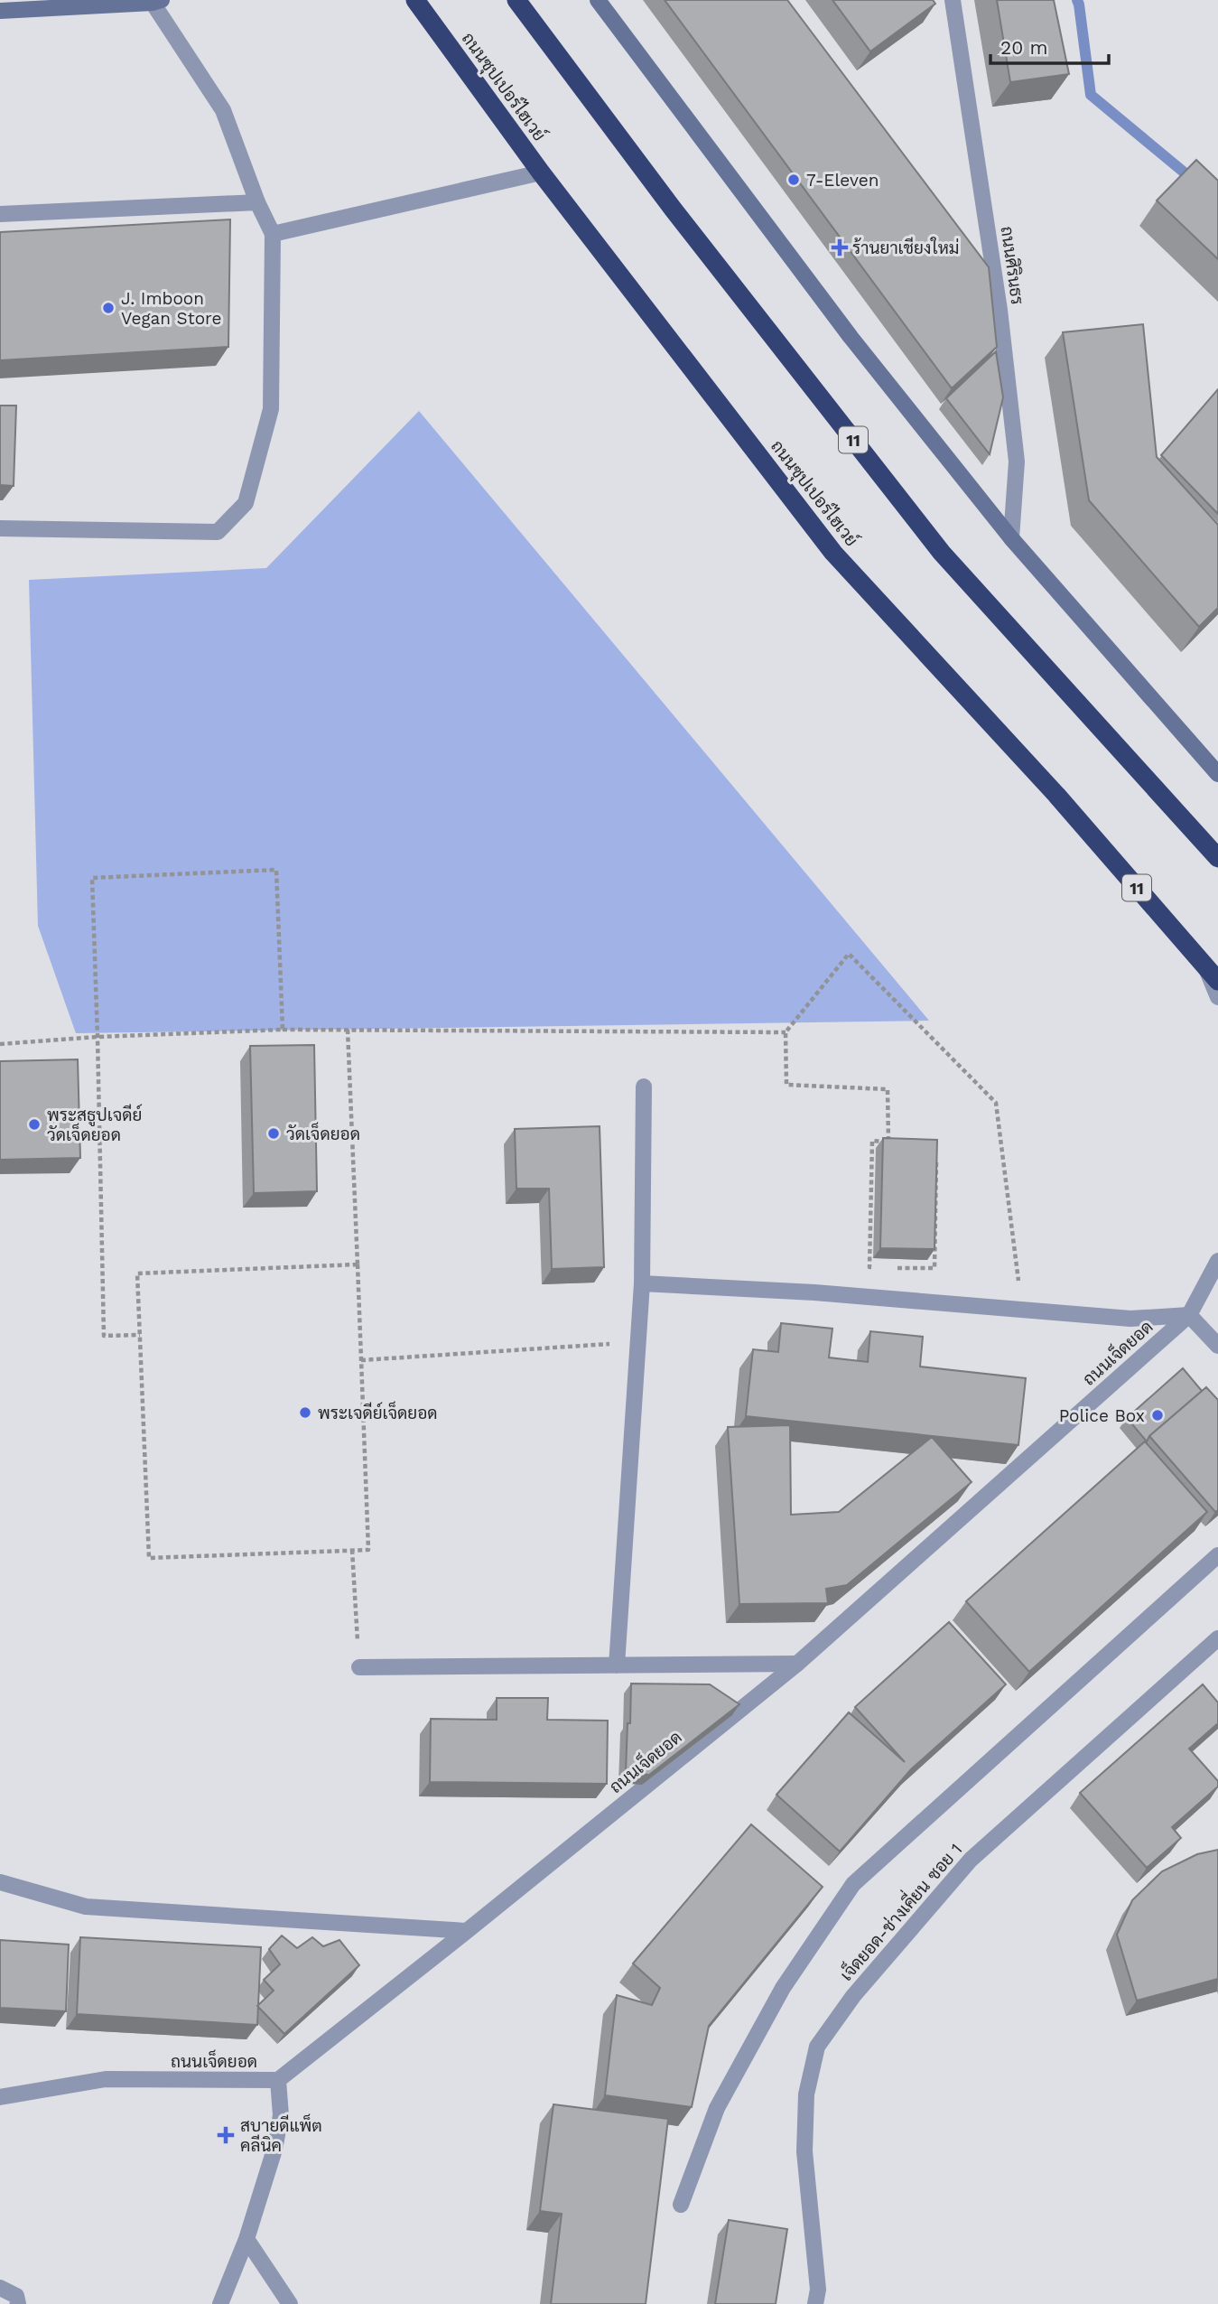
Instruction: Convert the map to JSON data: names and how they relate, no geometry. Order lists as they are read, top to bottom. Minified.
{"streets":{"highway":["ถนนซุปเปอร์ไฮเวย์","11"],"street":["ถนนศิรินธร","ถนนเจ็ดยอด","เจ็ดยอด-ช่างเคี่ยน ซอย 1"]},"places":{"other":["7-Eleven","J. Imboon Vegan Store","พระสธูปเจดีย์ วัดเจ็ดยอด","วัดเจ็ดยอด","พระเจดีย์เจ็ดยอด","Police Box"],"health":["ร้านยาเชียงใหม่","สบายดีแพ็ต คลีนิค"]},"scale_bar":"20 m"}
